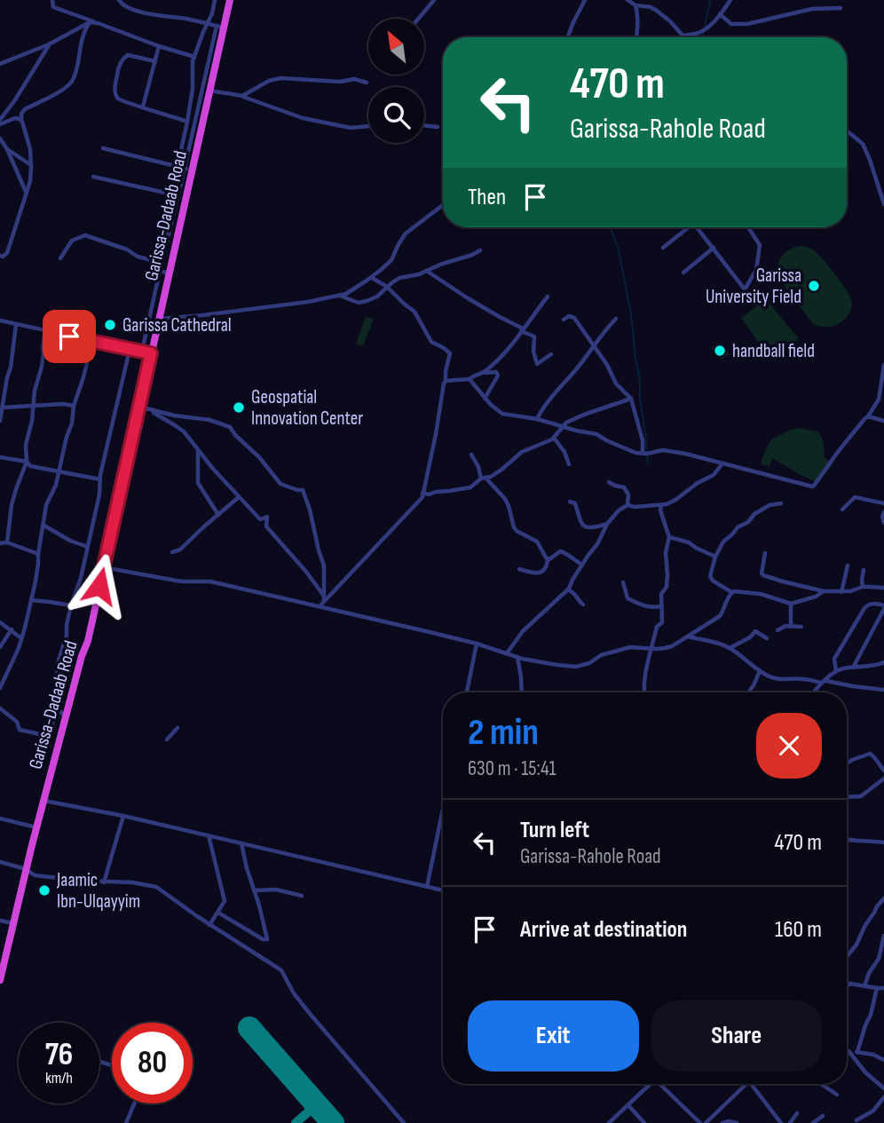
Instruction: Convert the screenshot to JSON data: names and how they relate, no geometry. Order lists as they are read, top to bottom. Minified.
{"streets":{"highway":["Garissa-Dadaab Road"]},"places":["Garissa University Field","Garissa Cathedral","handball field","Geospatial Innovation Center","Jaamic Ibn-Ulqayyim"],"north":"top left","page":{"turn":["470 m","Garissa-Rahole Road"],"then":"Then","heading":["2 min","630 m · 15:41"],"list":[{"name":"Turn left","note":"Garissa-Rahole Road","value":"470 m"},{"name":"Arrive at destination","value":"160 m"}],"buttons":["Exit","Share"],"speed":"76 km/h","limit":"80"}}
